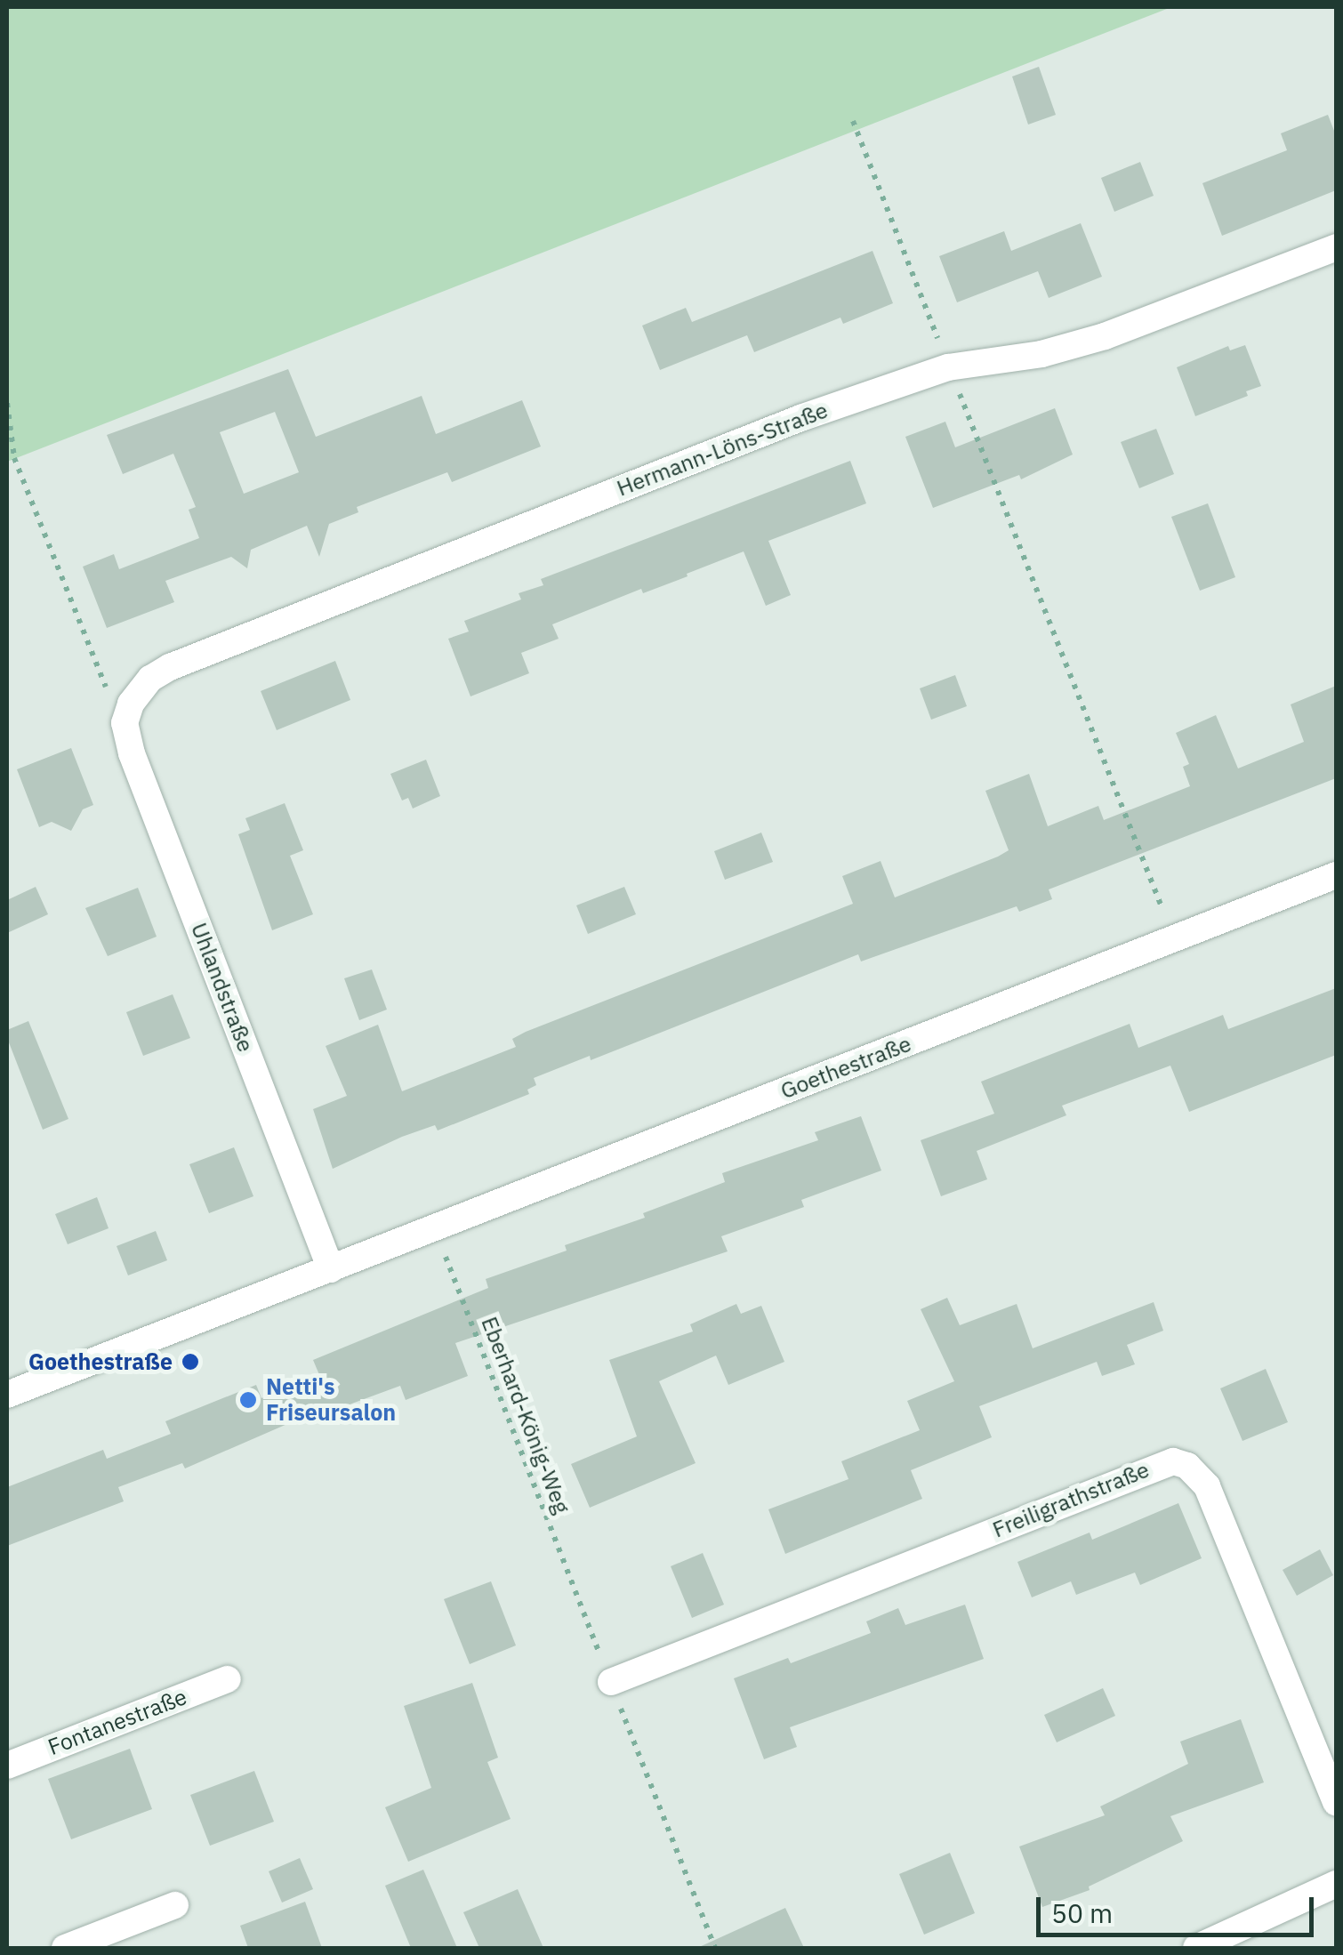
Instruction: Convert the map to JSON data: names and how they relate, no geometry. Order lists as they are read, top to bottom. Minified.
{"streets":{"street":["Hermann-Löns-Straße","Uhlandstraße","Goethestraße","Freiligrathstraße","Fontanestraße"],"path":["Eberhard-König-Weg"]},"crossings":[["Hermann-Löns-Straße","Uhlandstraße"],["Uhlandstraße","Goethestraße"],["Goethestraße","Eberhard-König-Weg"]],"places":["Goethestraße","Netti's Friseursalon"],"scale_bar":"50 m"}
